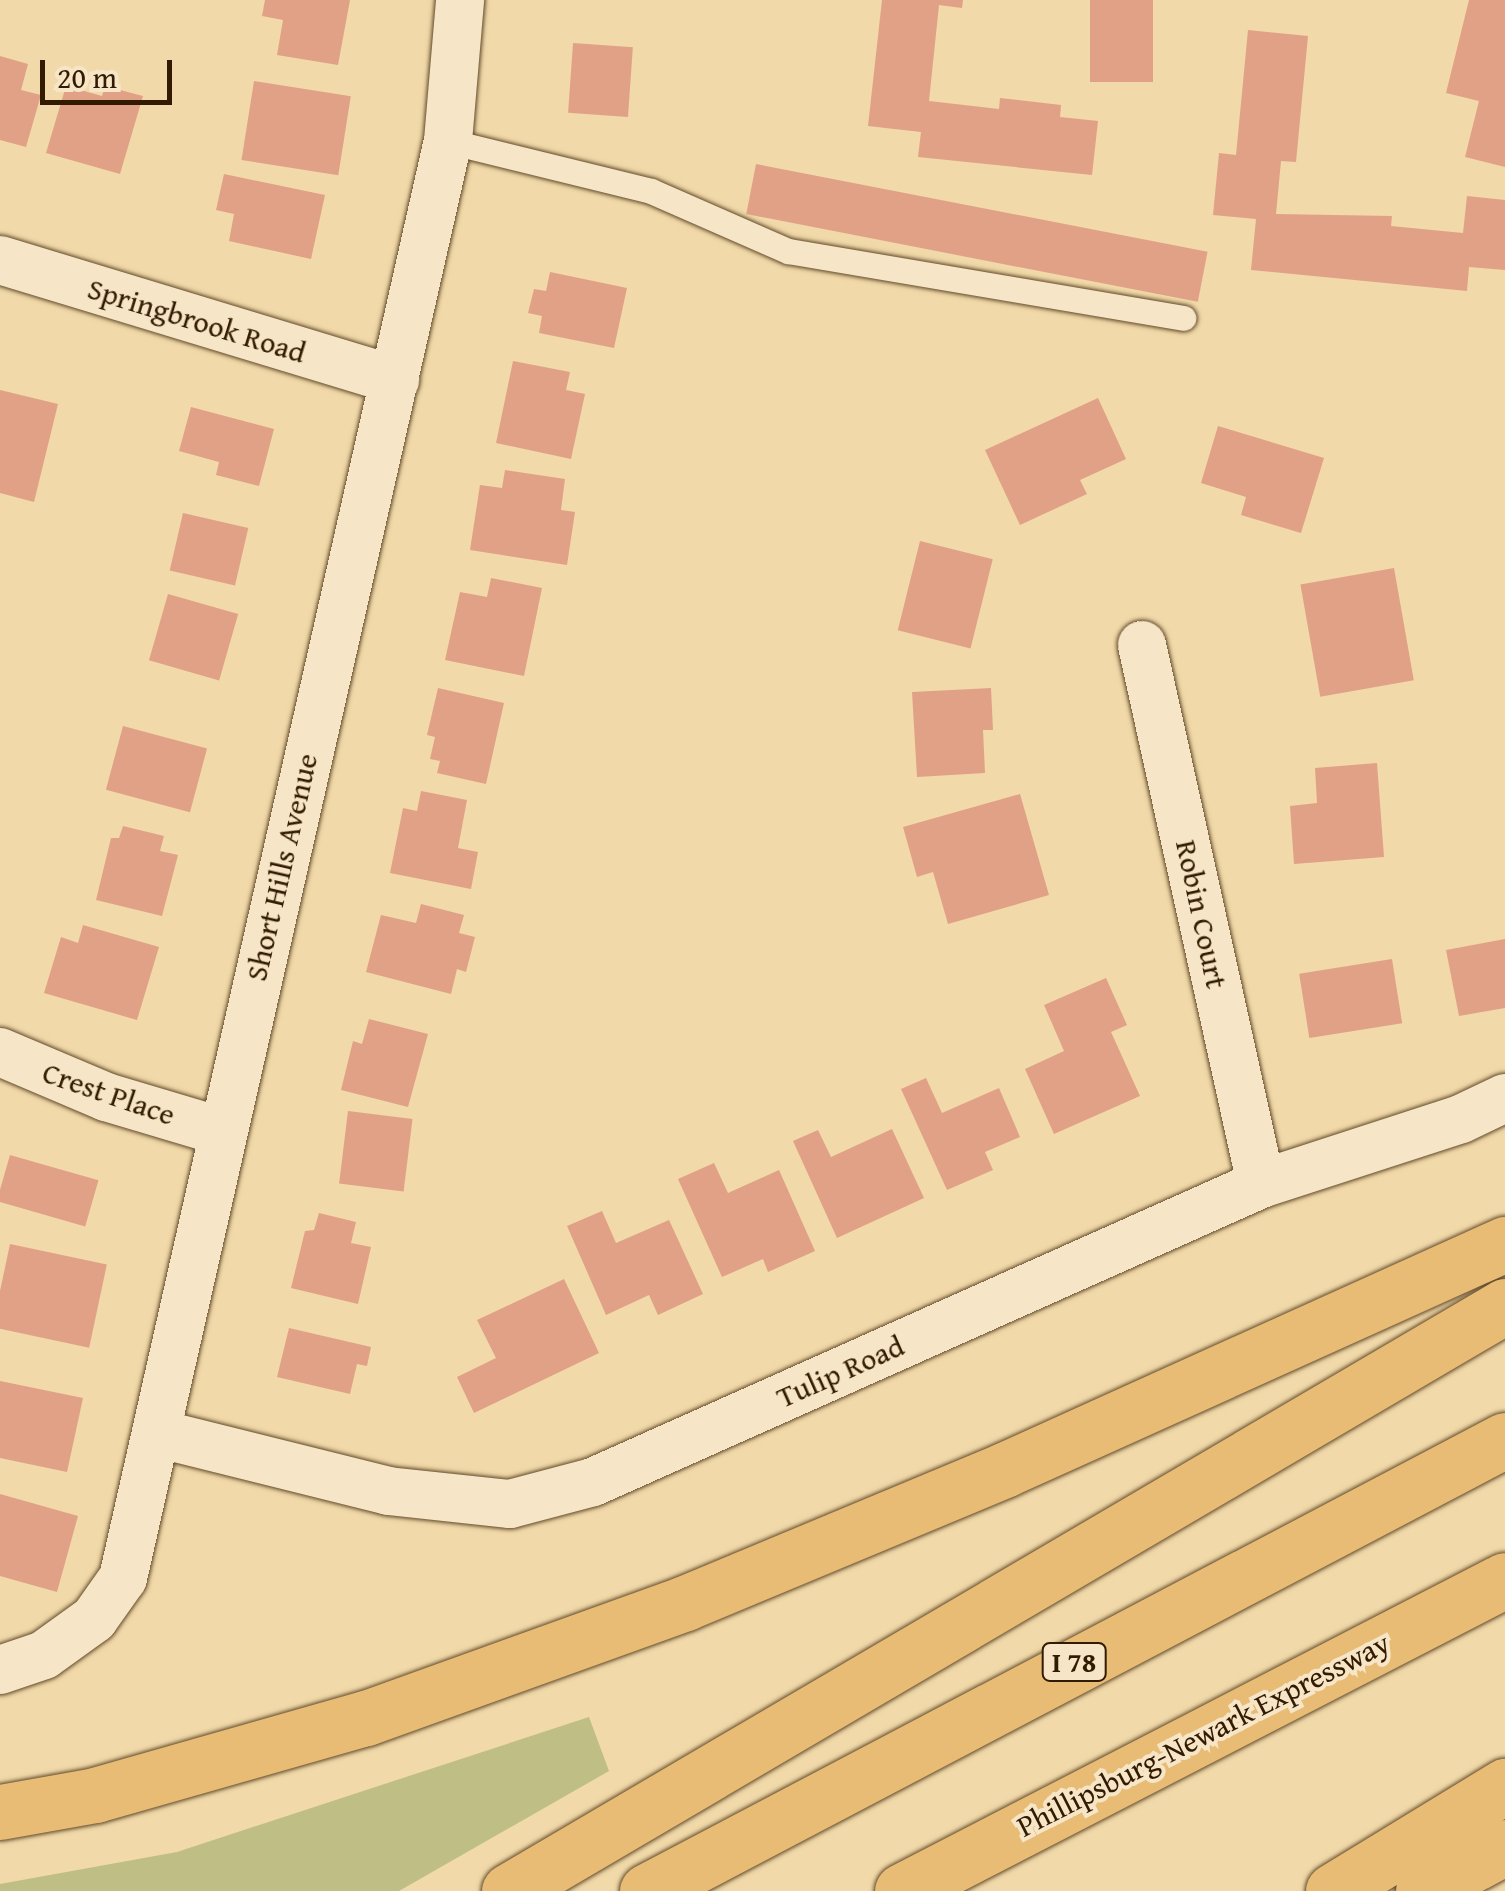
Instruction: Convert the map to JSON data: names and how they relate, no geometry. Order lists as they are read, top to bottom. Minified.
{"streets":{"highway":["I 78","Phillipsburg-Newark Expressway"],"street":["Springbrook Road","Short Hills Avenue","Robin Court","Crest Place","Tulip Road"]},"crossings":[["Springbrook Road","Short Hills Avenue"],["Short Hills Avenue","Crest Place"],["Short Hills Avenue","Tulip Road"],["Robin Court","Tulip Road"]],"scale_bar":"20 m"}
